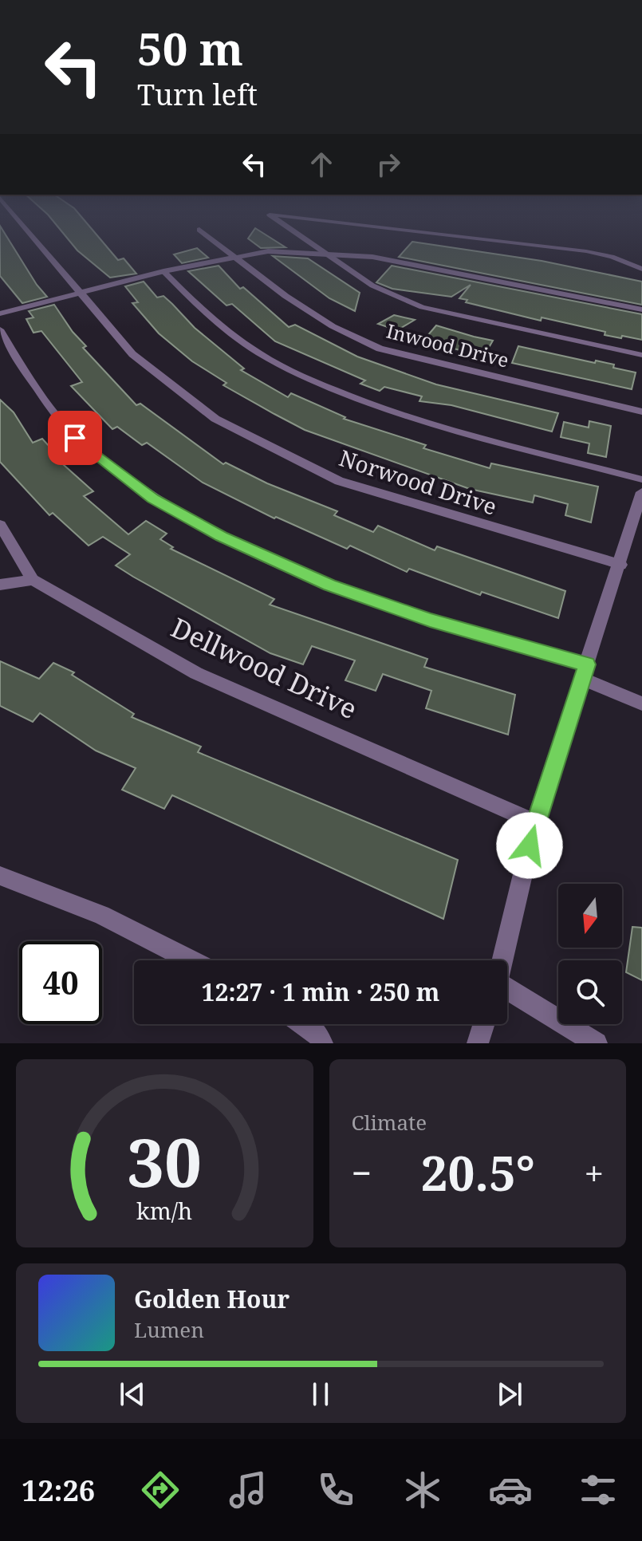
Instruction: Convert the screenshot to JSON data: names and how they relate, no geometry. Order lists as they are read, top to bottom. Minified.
{"streets":{"street":["Inwood Drive","Norwood Drive","Dellwood Drive"]},"north":"bottom","page":{"turn":["50 m","Turn left"],"limit":"40","trip":"12:27 · 1 min · 250 m","tile":"Climate","heat":["−","20.5°","+"],"song":["Golden Hour","Lumen"],"tabs":"12:26","gauge":["30","km/h"]}}
